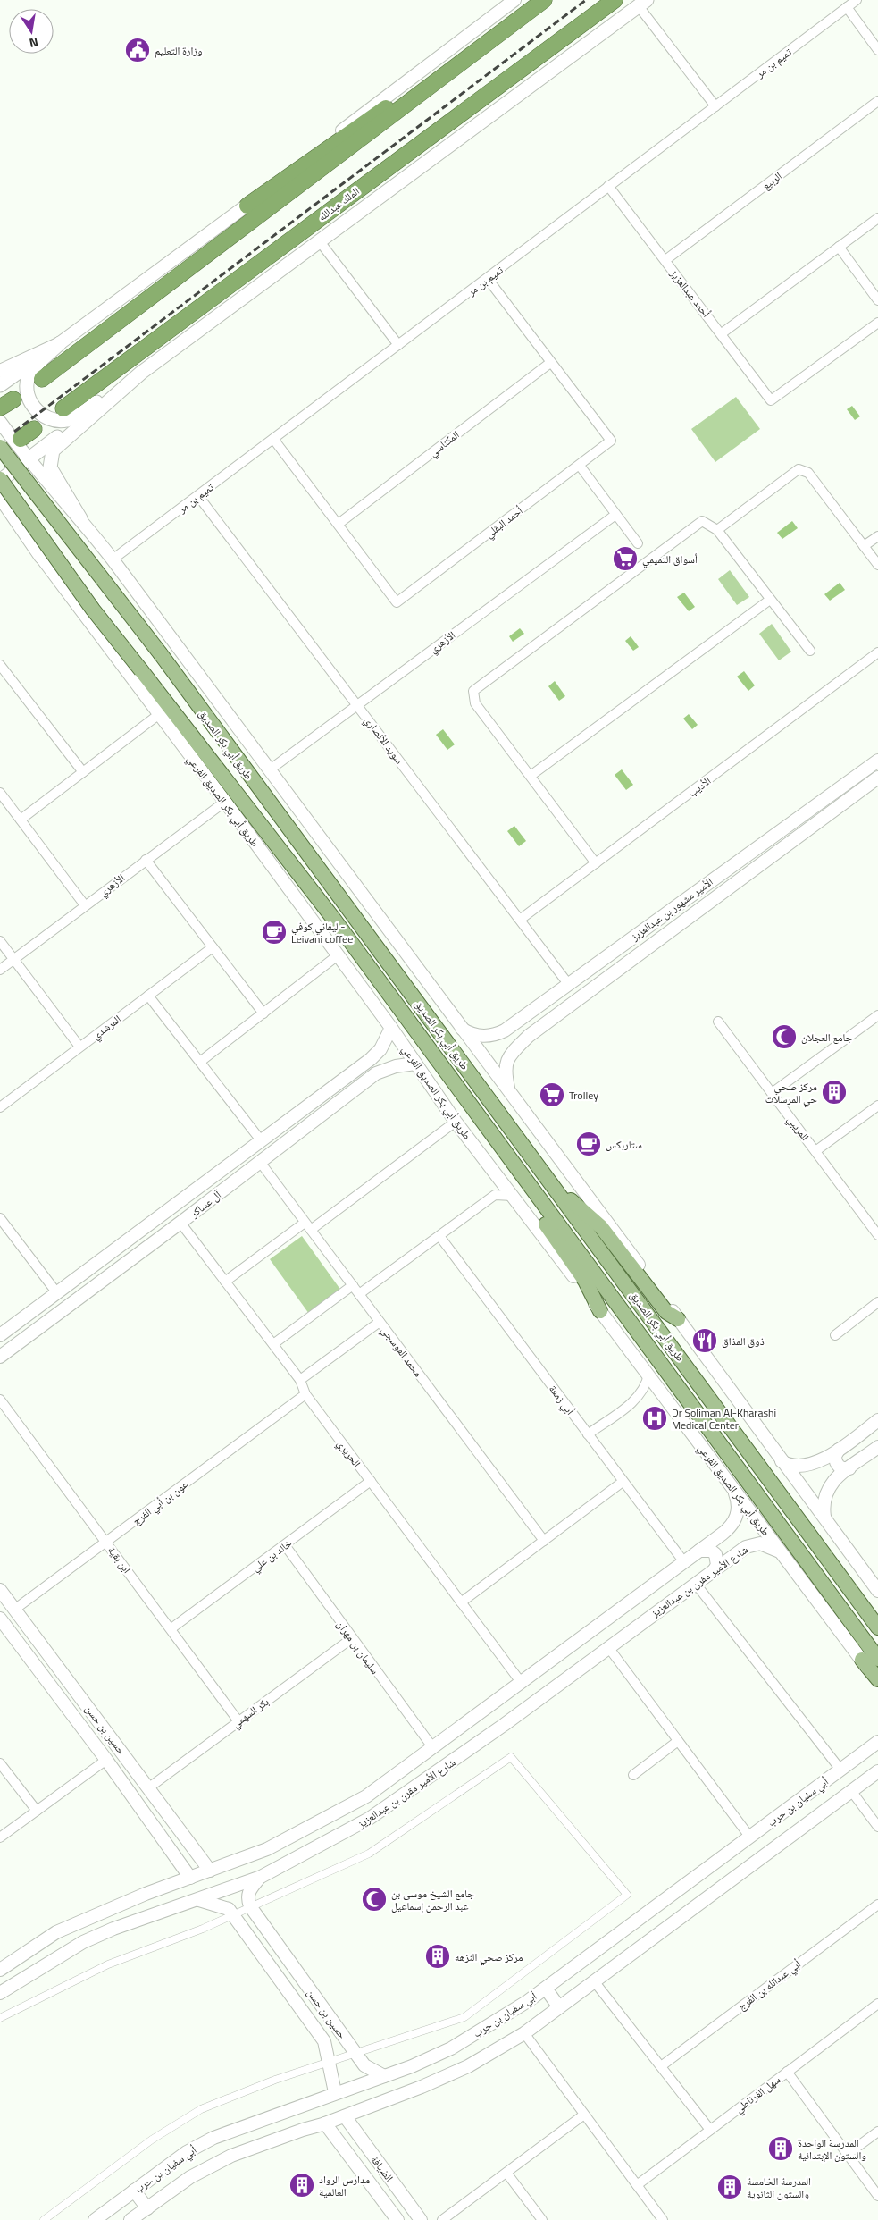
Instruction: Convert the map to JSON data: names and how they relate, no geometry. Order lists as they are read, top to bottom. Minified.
{"streets":{"highway":["الملك عبدالله"],"main road":["طريق أبي بكر الصديق","طريق أبي بكر الصديق الفرعي"],"street":["تميم بن مر","الربيع","أحمد عبدالعزيز","المكناسي","أحمد البقلي","الأزهري","سويد الأنصاري","الأديب","الأمير مشهور بن عبدالعزيز","المرشدي","المريبي","آل عساكر","محمد العوسجي","أبي زمعة","الحريري","عون بن أبي الفرج","خالد بن علي","ابن بقية","شارع الأمير مقرن بن عبدالعزيز","سليمان بن مهران","بكر السهمي","حسين بن حسن","أبي سفيان بن حرب","أبي عبدالله بن الفرج","سهل الغرناطي","الضيافة"]},"crossings":[["تميم بن مر","أحمد عبدالعزيز"],["تميم بن مر","سويد الأنصاري"],["الربيع","أحمد عبدالعزيز"],["المكناسي","أحمد البقلي"],["الأزهري","سويد الأنصاري"],["الأزهري","طريق أبي بكر الصديق الفرعي"],["سويد الأنصاري","الأديب"],["سويد الأنصاري","الأمير مشهور بن عبدالعزيز"],["طريق أبي بكر الصديق الفرعي","آل عساكر"],["طريق أبي بكر الصديق الفرعي","شارع الأمير مقرن بن عبدالعزيز"],["آل عساكر","محمد العوسجي"],["آل عساكر","الحريري"],["أبي زمعة","شارع الأمير مقرن بن عبدالعزيز"],["الحريري","عون بن أبي الفرج"],["الحريري","خالد بن علي"],["الحريري","شارع الأمير مقرن بن عبدالعزيز"],["عون بن أبي الفرج","ابن بقية"],["عون بن أبي الفرج","حسين بن حسن"],["خالد بن علي","ابن بقية"],["خالد بن علي","سليمان بن مهران"],["ابن بقية","بكر السهمي"],["شارع الأمير مقرن بن عبدالعزيز","سليمان بن مهران"],["شارع الأمير مقرن بن عبدالعزيز","حسين بن حسن"],["سليمان بن مهران","بكر السهمي"],["بكر السهمي","حسين بن حسن"],["حسين بن حسن","أبي سفيان بن حرب"],["أبي سفيان بن حرب","الضيافة"]],"places":{"public building":["وزارة التعليم"],"supermarket":["أسواق التميمي","Trolley"],"cafe":["ليفاني كوفي - Leivani coffee","ستاربكس"],"mosque":["جامع العجلان","جامع الشيخ موسى بن عبد الرحمن إسماعيل"],"building":["مركز صحي حي المرسلات","مركز صحي النزهه","المدرسة الواحدة والستون الإبتدائية","مدارس الرواد العالمية","المدرسة الخامسة والستون الثانوية"],"restaurant":["ذوق المذاق"],"hospital":["Dr Soliman Al-Kharashi Medical Center"]},"north":"bottom"}
